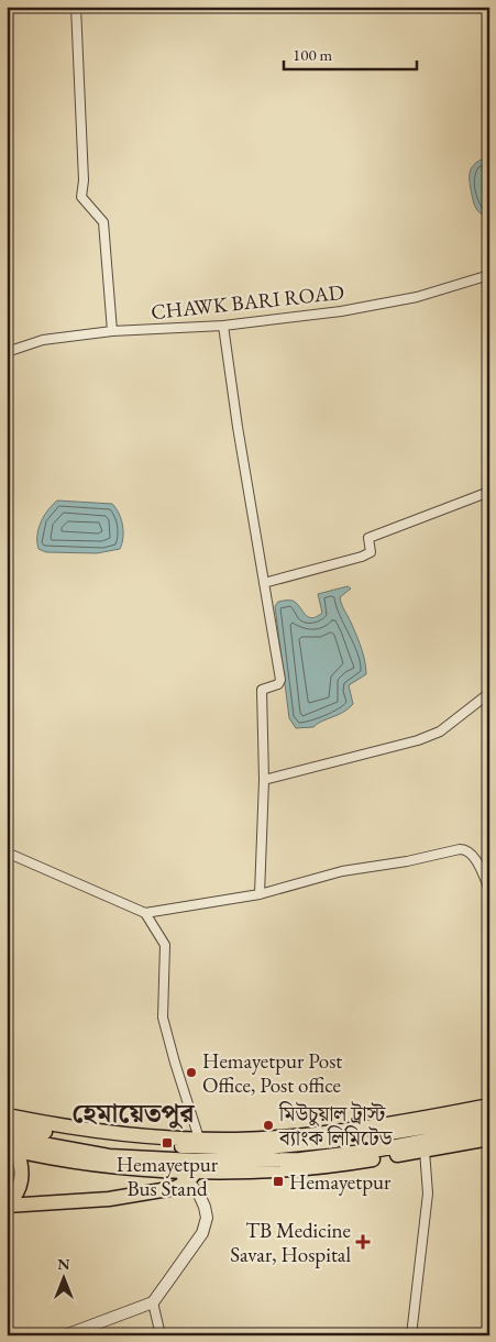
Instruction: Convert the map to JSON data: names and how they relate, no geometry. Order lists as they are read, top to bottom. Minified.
{"streets":{"street":["CHAWK BARI ROAD"]},"districts":["হেমায়েতপুর"],"places":{"other":["Hemayetpur Post Office, Post office","মিউচুয়াল ট্রাস্ট ব্যাংক লিমিটেড"],"transit":["Hemayetpur Bus Stand","Hemayetpur"],"health":["TB Medicine Savar, Hospital"]},"scale_bar":"100 m","north":"top"}
